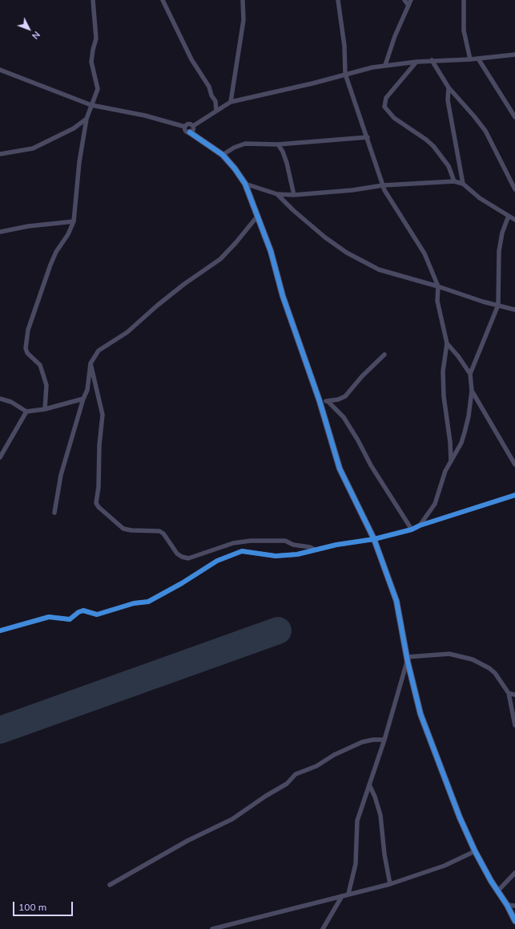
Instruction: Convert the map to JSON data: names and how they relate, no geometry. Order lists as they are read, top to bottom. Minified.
{"scale_bar":"100 m","north":"bottom right"}
